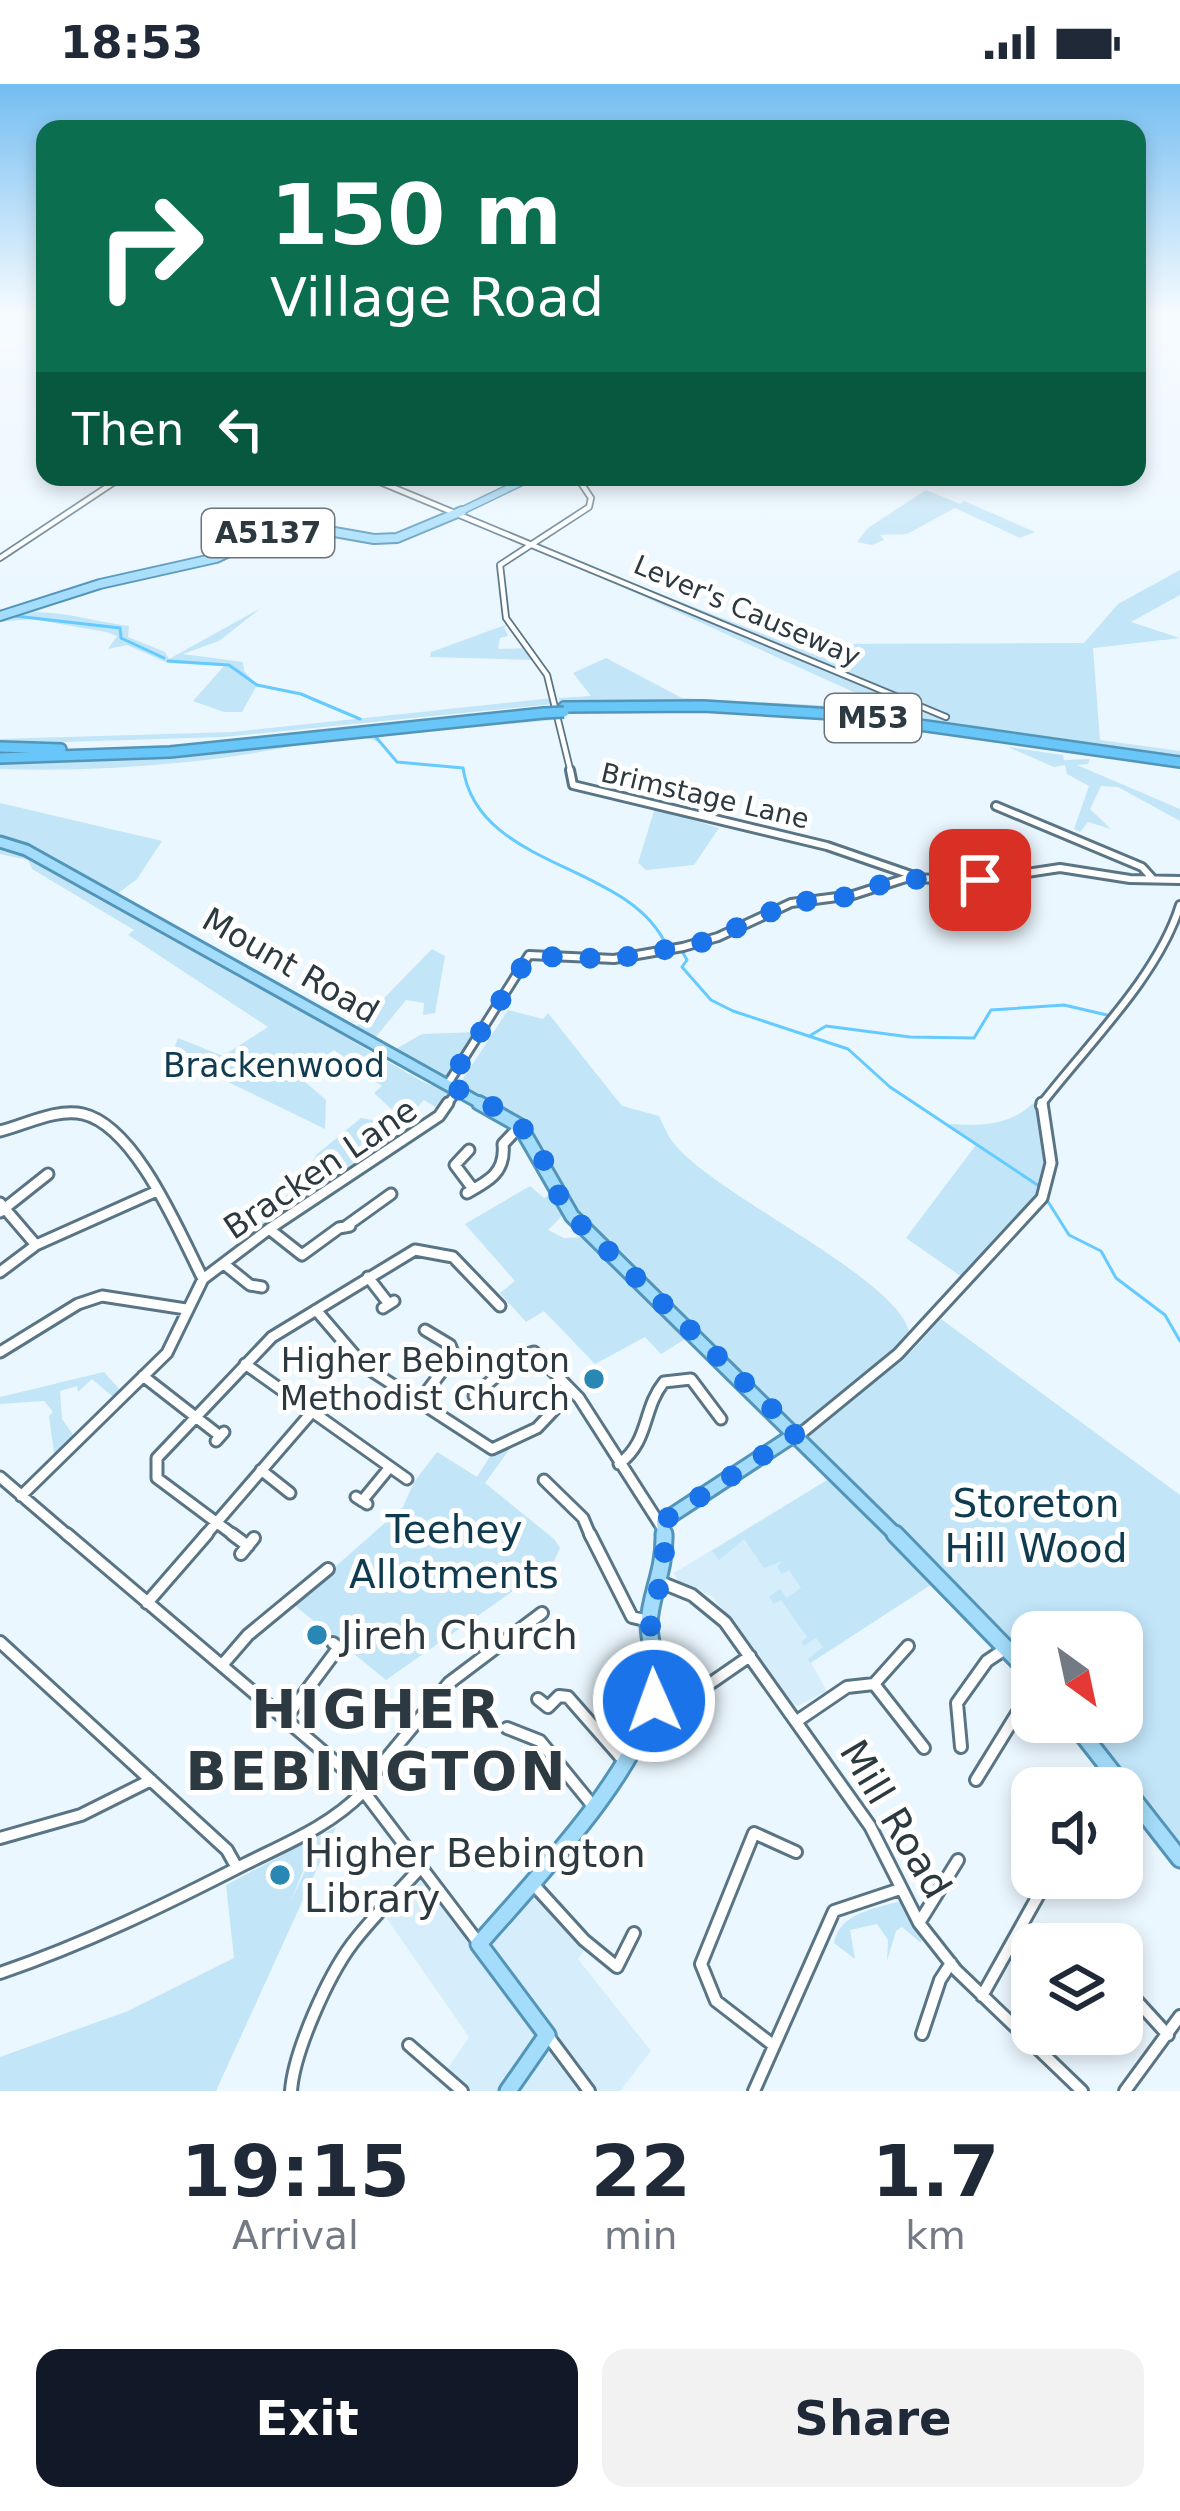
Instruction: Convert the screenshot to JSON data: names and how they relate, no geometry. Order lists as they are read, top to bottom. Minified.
{"streets":{"highway":["M53"],"main road":["A5137","Mount Road"],"street":["Lever's Causeway","Brimstage Lane","Bracken Lane","Mill Road"]},"crossings":[["A5137","Lever's Causeway"],["Lever's Causeway","Brimstage Lane"],["Brimstage Lane","Bracken Lane"],["Mount Road","Bracken Lane"]],"districts":["HIGHER BEBINGTON"],"parks":["Brackenwood","Storeton Hill Wood","Teehey Allotments"],"places":["Higher Bebington Methodist Church","Jireh Church","Higher Bebington Library"],"north":"bottom right","page":{"status":"18:53","turn":["150 m","Village Road"],"then":"Then","eta":["19:15","Arrival","22","min","1.7","km"],"buttons":["Exit","Share"]}}
